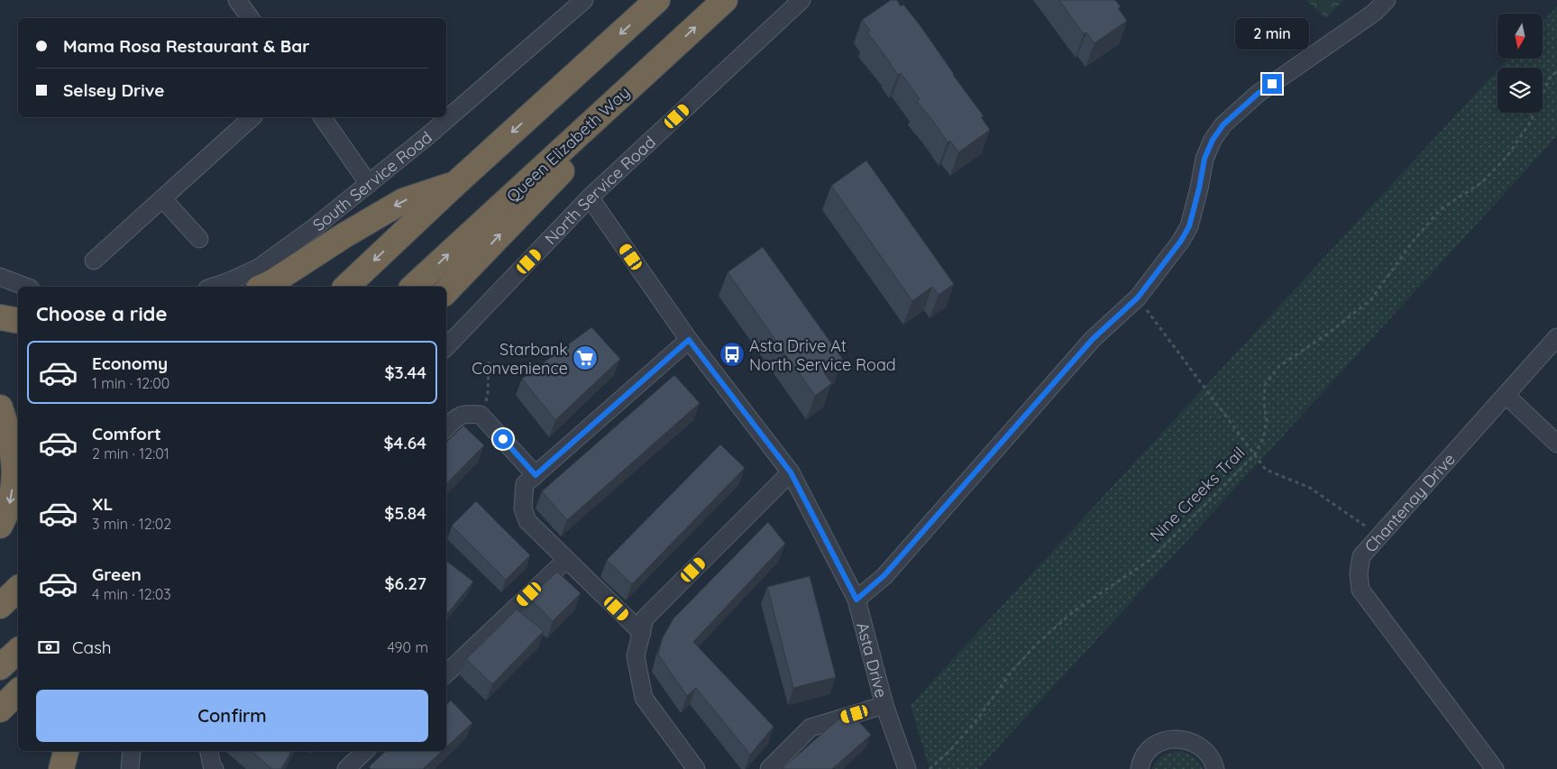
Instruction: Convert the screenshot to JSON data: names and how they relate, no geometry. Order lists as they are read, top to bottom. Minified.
{"streets":{"highway":["Queen Elizabeth Way"],"street":["South Service Road","North Service Road","Chantenay Drive","Asta Drive"],"path":["Nine Creeks Trail"]},"crossings":[["North Service Road","Asta Drive"]],"places":{"bus stop":["Asta Drive At North Service Road"],"supermarket":["Starbank Convenience"]},"north":"bottom","page":{"bubble":"2 min","banner":["Mama Rosa Restaurant & Bar","Selsey Drive"],"heading":"Choose a ride","list":[{"name":"Economy","note":"1 min · 12:00","value":"$3.44"},{"name":"Comfort","note":"2 min · 12:01","value":"$4.64"},{"name":"XL","note":"3 min · 12:02","value":"$5.84"},{"name":"Green","note":"4 min · 12:03","value":"$6.27"}],"pay":["Cash","490 m"],"buttons":"Confirm"}}
